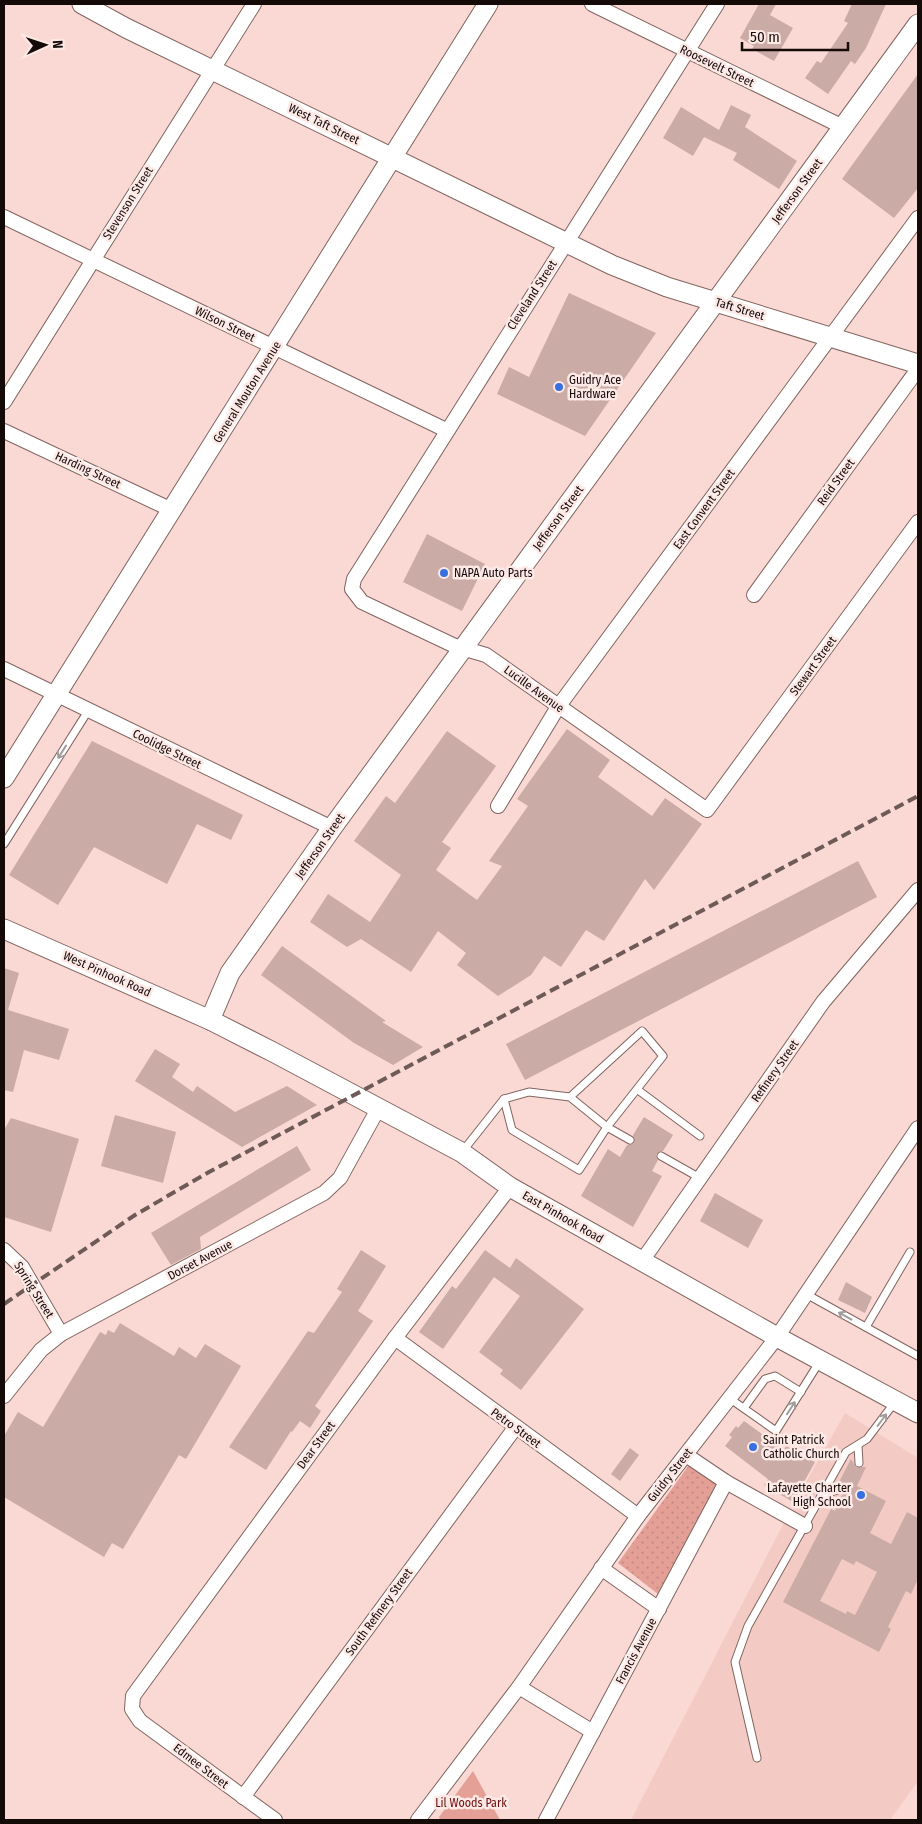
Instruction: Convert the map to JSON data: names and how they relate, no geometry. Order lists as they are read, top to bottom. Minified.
{"streets":{"street":["Roosevelt Street","West Taft Street","Jefferson Street","Stevenson Street","Cleveland Street","Taft Street","Wilson Street","General Mouton Avenue","Harding Street","Reid Street","East Convent Street","Stewart Street","Lucille Avenue","Coolidge Street","West Pinhook Road","Refinery Street","East Pinhook Road","Dorset Avenue","Spring Street","Petro Street","Dear Street","Guidry Street","South Refinery Street","Francis Avenue","Edmee Street"]},"crossings":[["Roosevelt Street","Jefferson Street"],["Roosevelt Street","Cleveland Street"],["West Taft Street","Stevenson Street"],["West Taft Street","Cleveland Street"],["West Taft Street","Taft Street"],["West Taft Street","General Mouton Avenue"],["Jefferson Street","Taft Street"],["Jefferson Street","Lucille Avenue"],["Jefferson Street","Coolidge Street"],["Jefferson Street","West Pinhook Road"],["Jefferson Street","East Pinhook Road"],["Stevenson Street","Wilson Street"],["Cleveland Street","Taft Street"],["Cleveland Street","Wilson Street"],["Cleveland Street","Lucille Avenue"],["Taft Street","East Convent Street"],["Wilson Street","General Mouton Avenue"],["General Mouton Avenue","Harding Street"],["General Mouton Avenue","Coolidge Street"],["East Convent Street","Lucille Avenue"],["Stewart Street","Lucille Avenue"],["West Pinhook Road","East Pinhook Road"],["Refinery Street","East Pinhook Road"],["East Pinhook Road","Dorset Avenue"],["East Pinhook Road","Dear Street"],["East Pinhook Road","Guidry Street"],["Dorset Avenue","Spring Street"],["Petro Street","Dear Street"],["Petro Street","Guidry Street"],["Petro Street","South Refinery Street"],["Dear Street","Edmee Street"],["South Refinery Street","Edmee Street"]],"parks":["Lil Woods Park"],"places":["Guidry Ace Hardware","NAPA Auto Parts","Saint Patrick Catholic Church","Lafayette Charter High School"],"scale_bar":"50 m","north":"right"}
